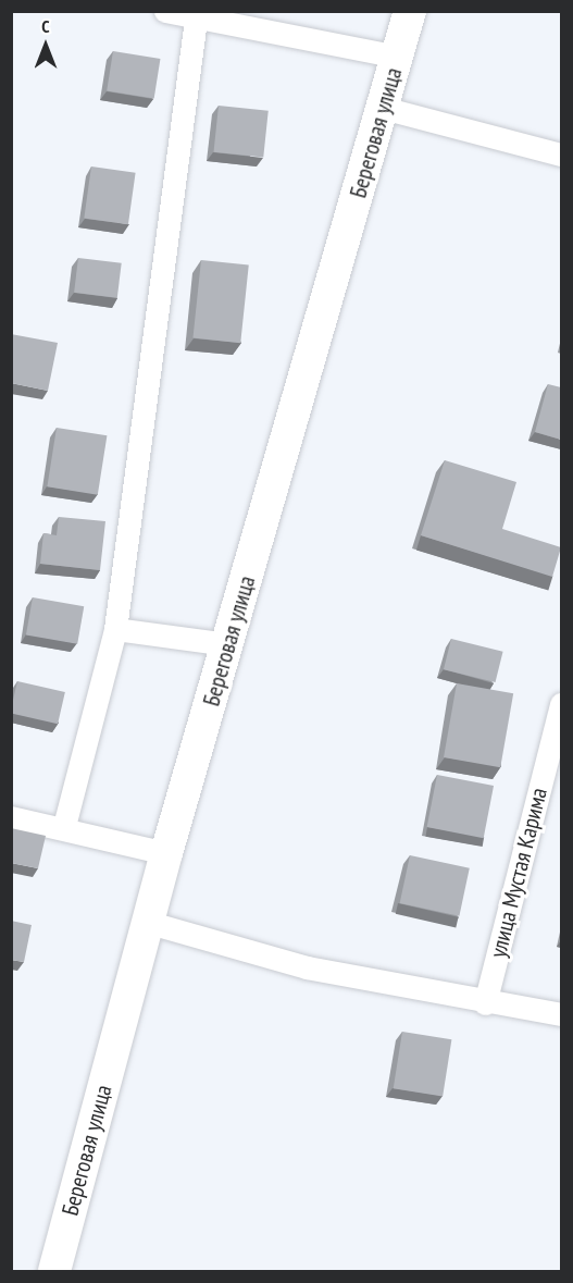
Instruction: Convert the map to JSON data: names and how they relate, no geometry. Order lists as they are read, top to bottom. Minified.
{"streets":{"main road":["Береговая улица"],"street":["улица Мустая Карима"]},"north":"top"}
